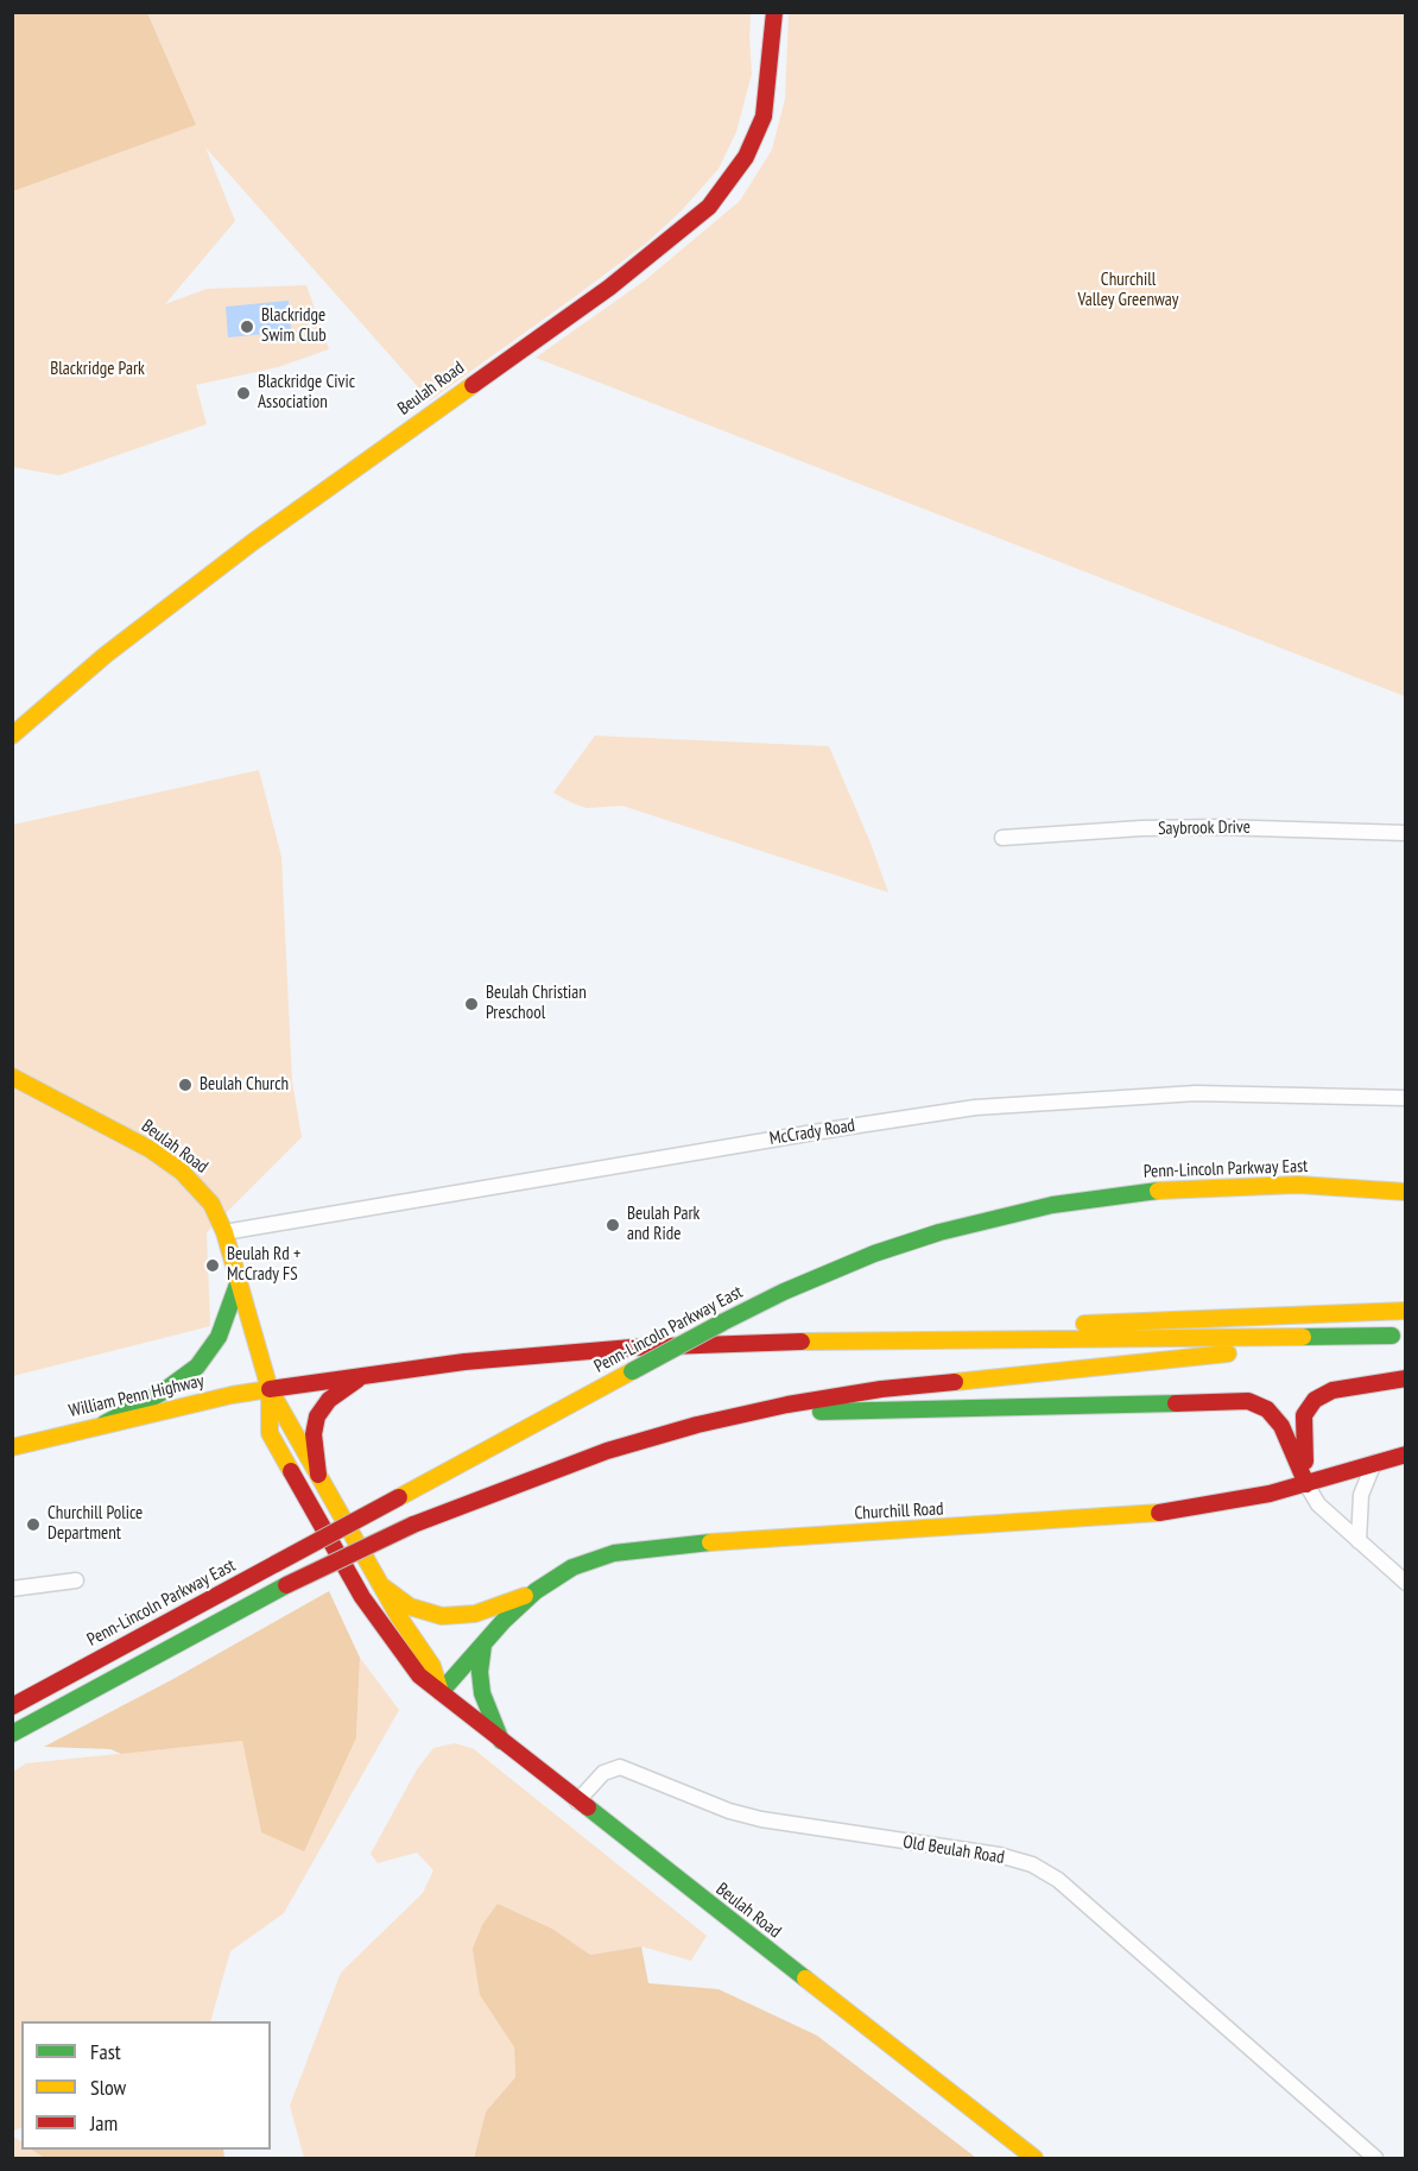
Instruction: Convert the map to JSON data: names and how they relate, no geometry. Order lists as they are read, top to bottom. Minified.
{"streets":{"main road":["Beulah Road","Penn-Lincoln Parkway East","William Penn Highway","Churchill Road"],"street":["Saybrook Drive","McCrady Road","Old Beulah Road"]},"crossings":[["Beulah Road","McCrady Road"],["Beulah Road","William Penn Highway"],["Beulah Road","Churchill Road"],["Beulah Road","Old Beulah Road"]],"parks":["Churchill Valley Greenway","Blackridge Park"],"places":["Blackridge Swim Club","Blackridge Civic Association","Beulah Christian Preschool","Beulah Church","Beulah Park and Ride","Beulah Rd + McCrady FS","Churchill Police Department"],"legend":["Fast","Slow","Jam"]}
